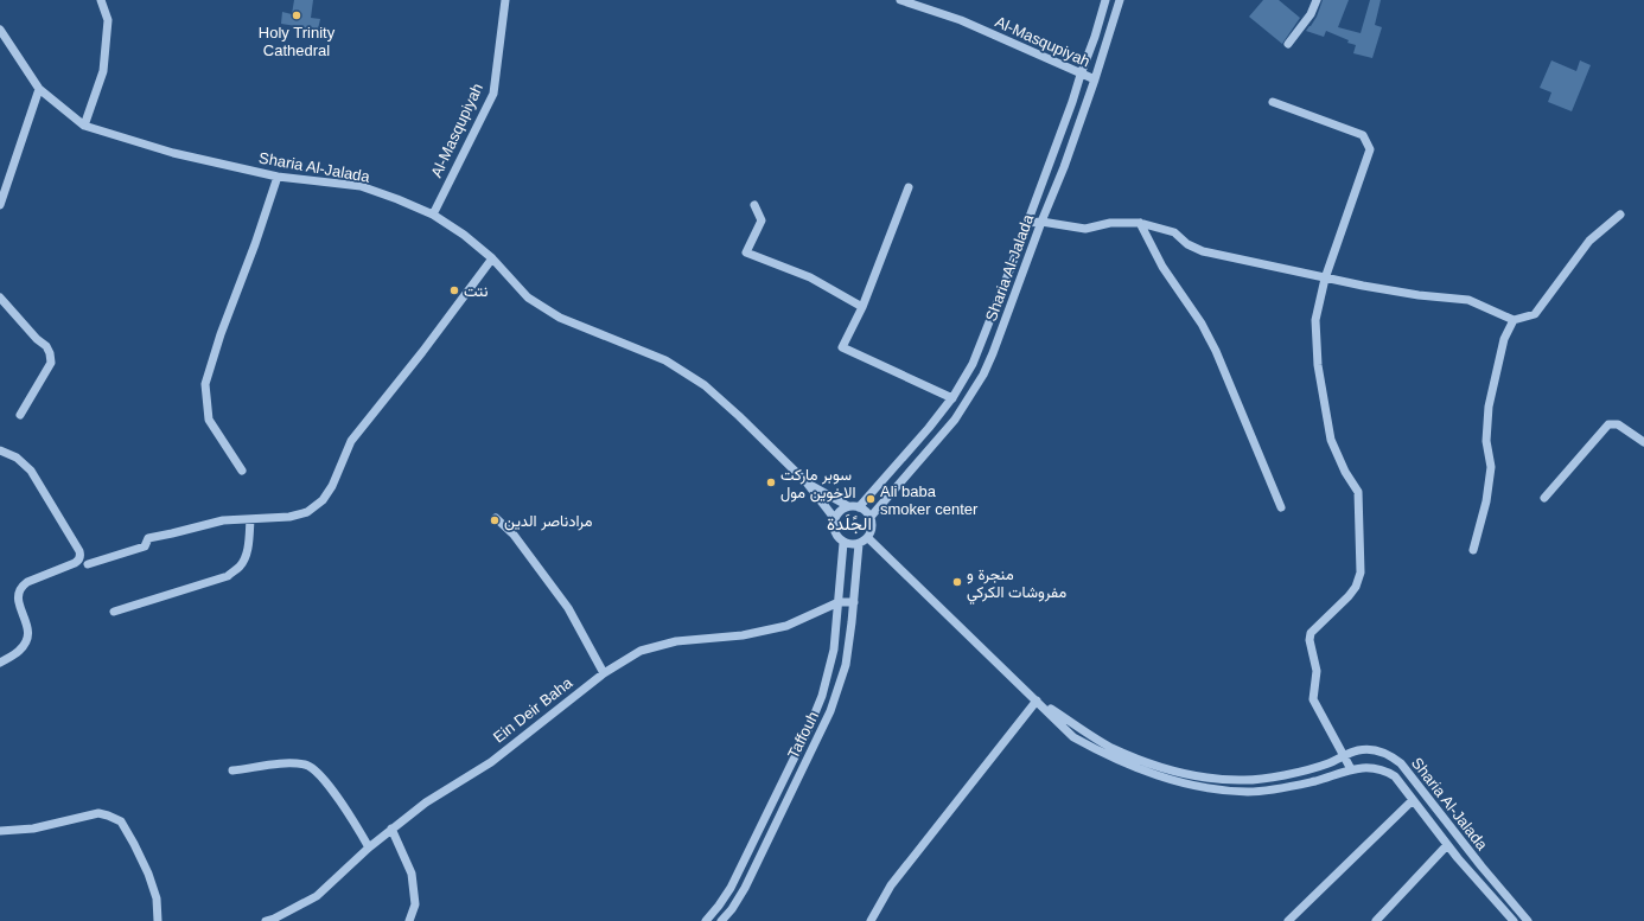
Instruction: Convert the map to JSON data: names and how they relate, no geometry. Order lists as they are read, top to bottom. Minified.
{"streets":{"street":["Al-Masqupiyah","Sharia Al-Jalada","Ein Deir Baha","Taffouh"]},"crossings":[["Al-Masqupiyah","Sharia Al-Jalada"],["Sharia Al-Jalada","Taffouh"],["Ein Deir Baha","Taffouh"]],"districts":["الجًلَدة"],"places":["Holy Trinity Cathedral","نتت","سوبر ماركت الاخوين مول","Ali baba smoker center","مرادناصر الدين","منجرة و مفروشات الكركي"]}
